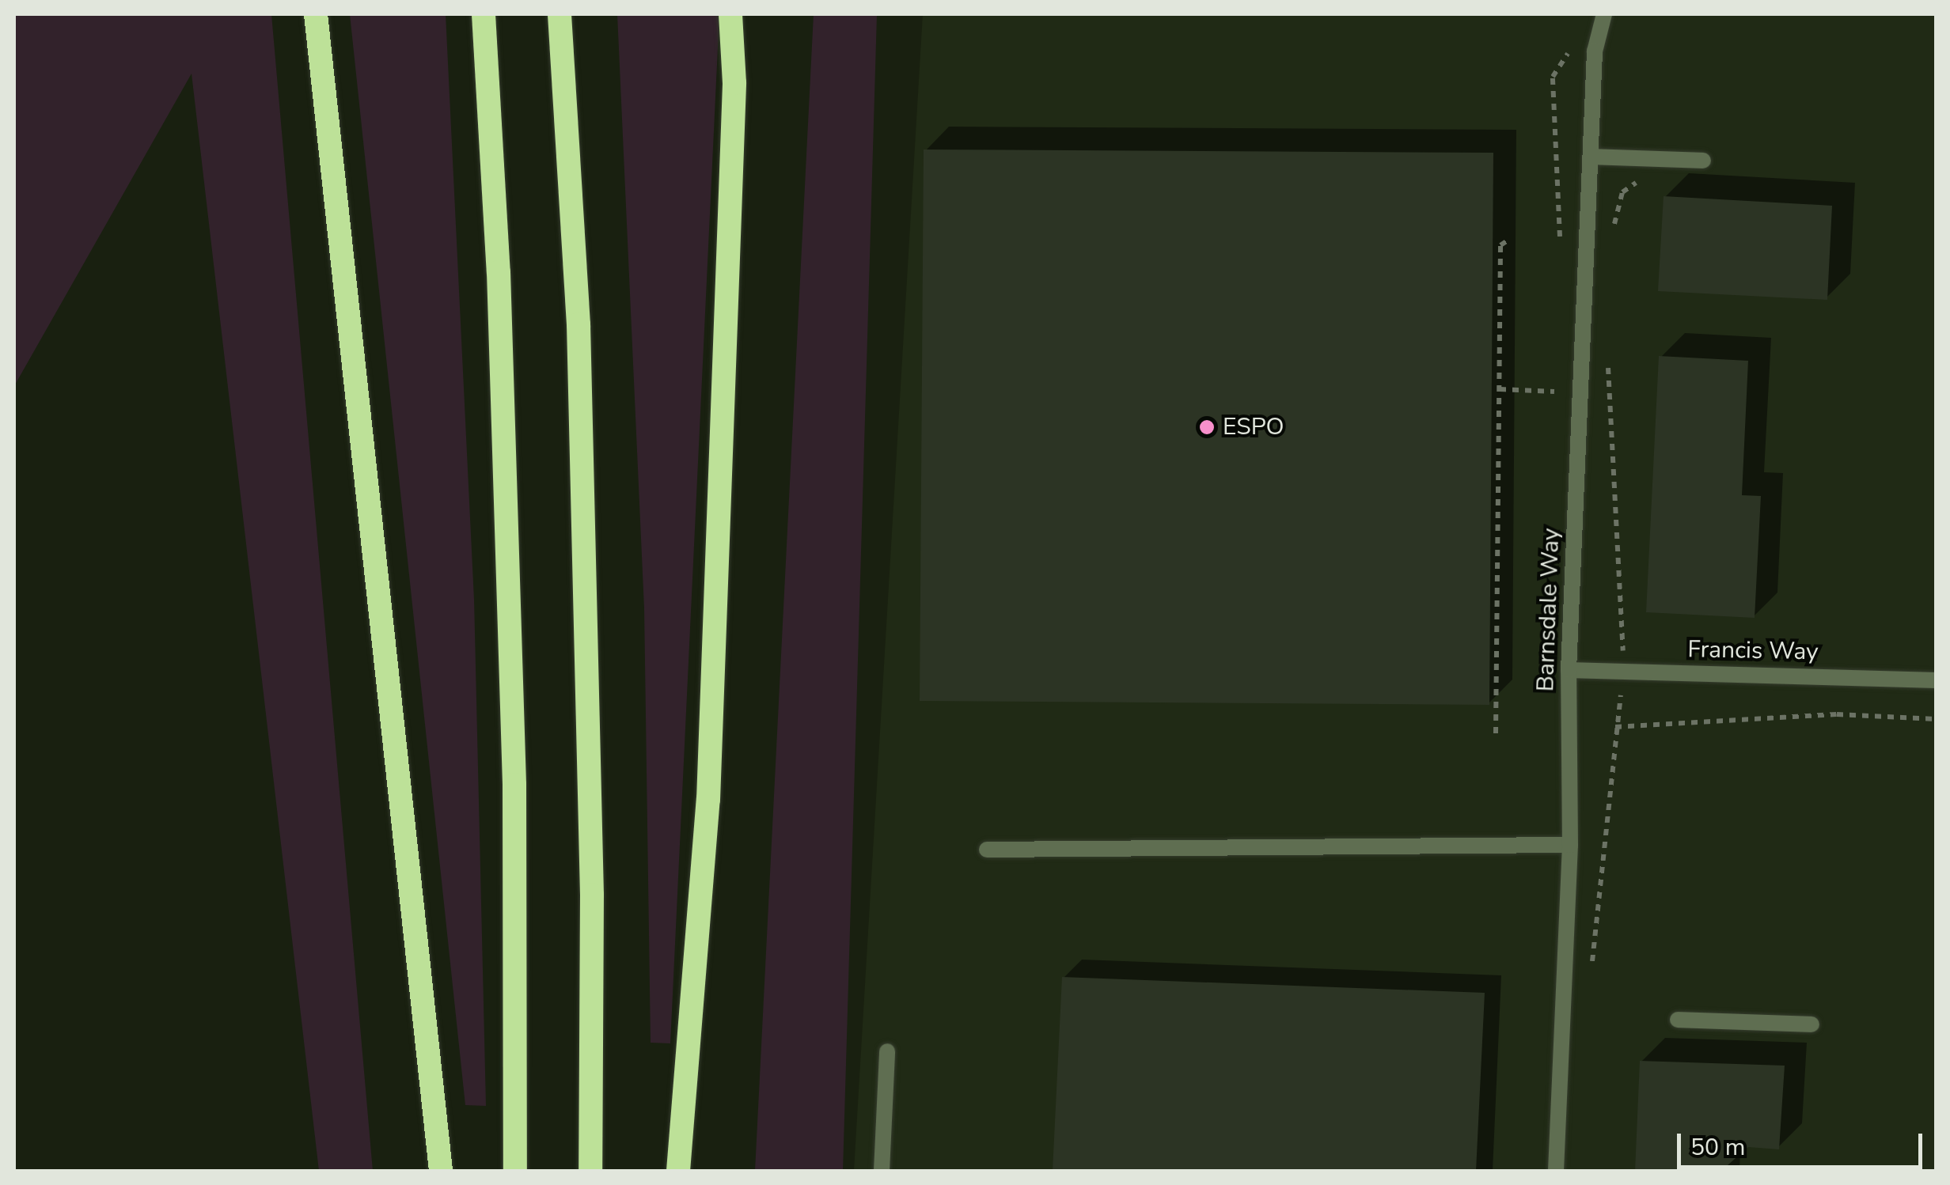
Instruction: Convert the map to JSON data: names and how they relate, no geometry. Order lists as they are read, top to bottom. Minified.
{"streets":{"street":["Barnsdale Way","Francis Way"]},"crossings":[["Barnsdale Way","Francis Way"]],"places":["ESPO"],"scale_bar":"50 m"}
